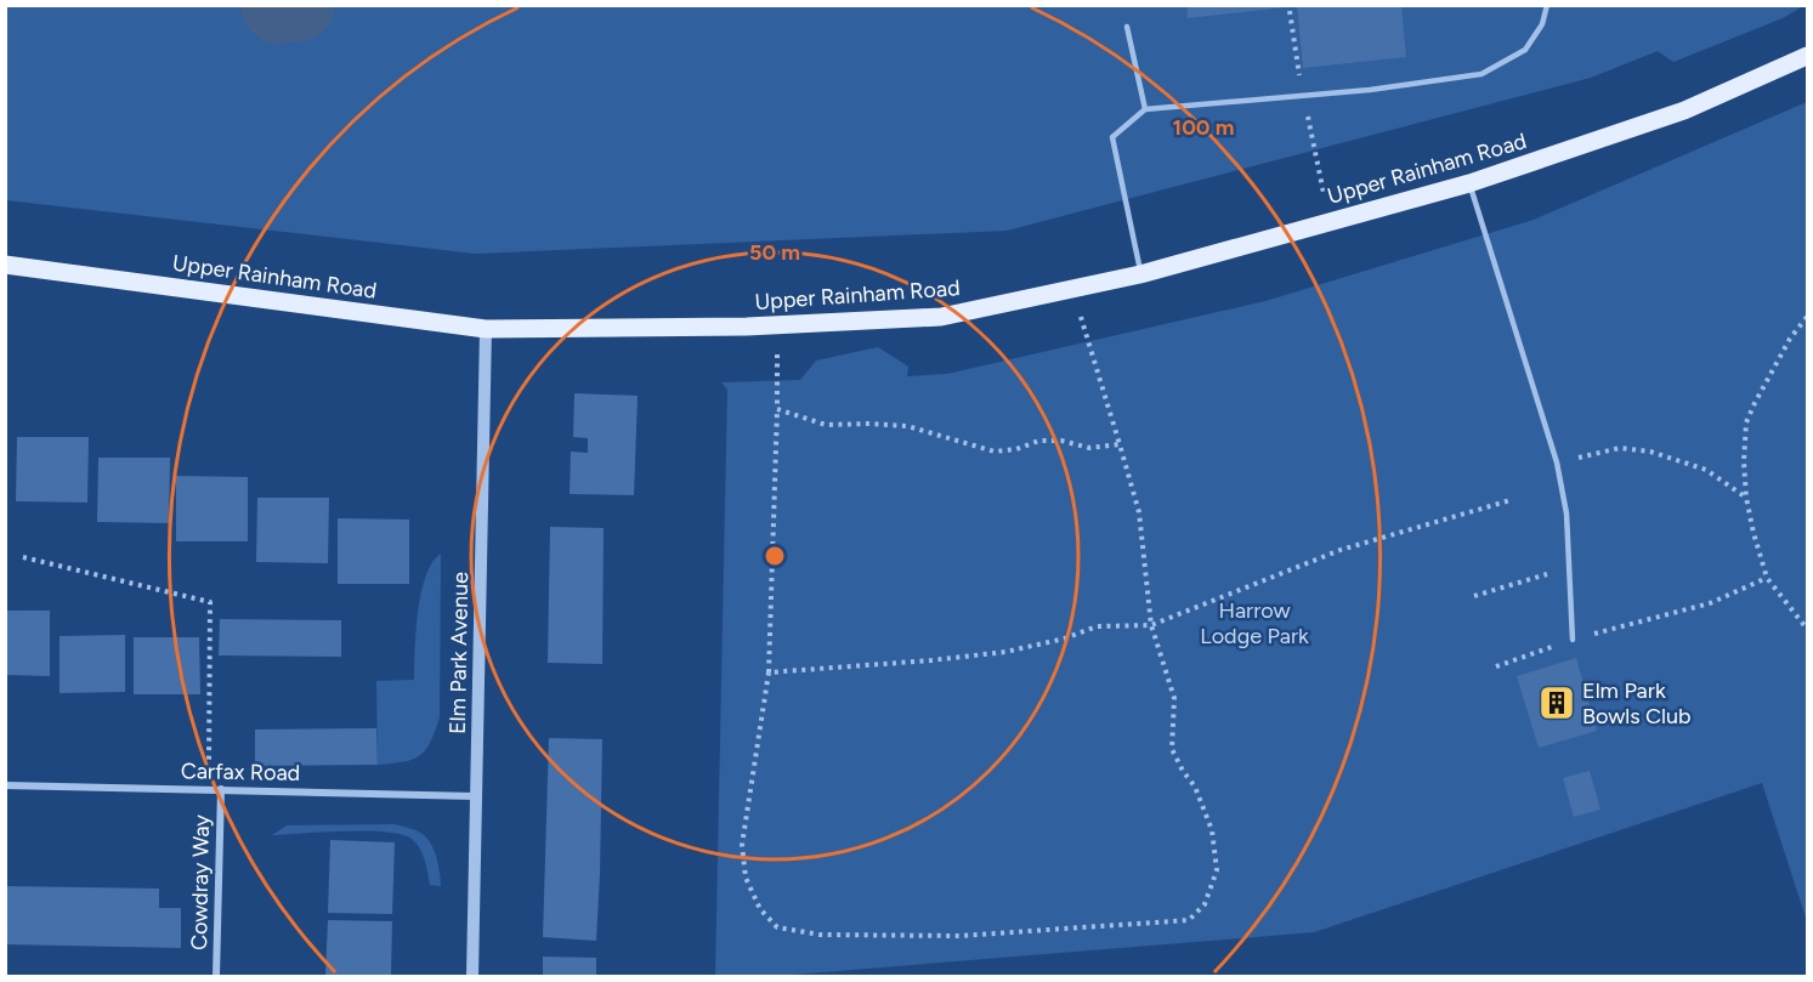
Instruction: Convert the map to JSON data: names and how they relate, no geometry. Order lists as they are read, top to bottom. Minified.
{"streets":{"main road":["Upper Rainham Road"],"street":["Elm Park Avenue","Carfax Road","Cowdray Way"]},"crossings":[["Upper Rainham Road","Elm Park Avenue"],["Elm Park Avenue","Carfax Road"],["Carfax Road","Cowdray Way"]],"parks":["Harrow Lodge Park"],"places":{"building":["Elm Park Bowls Club"]},"rings":["100 m","50 m"]}
